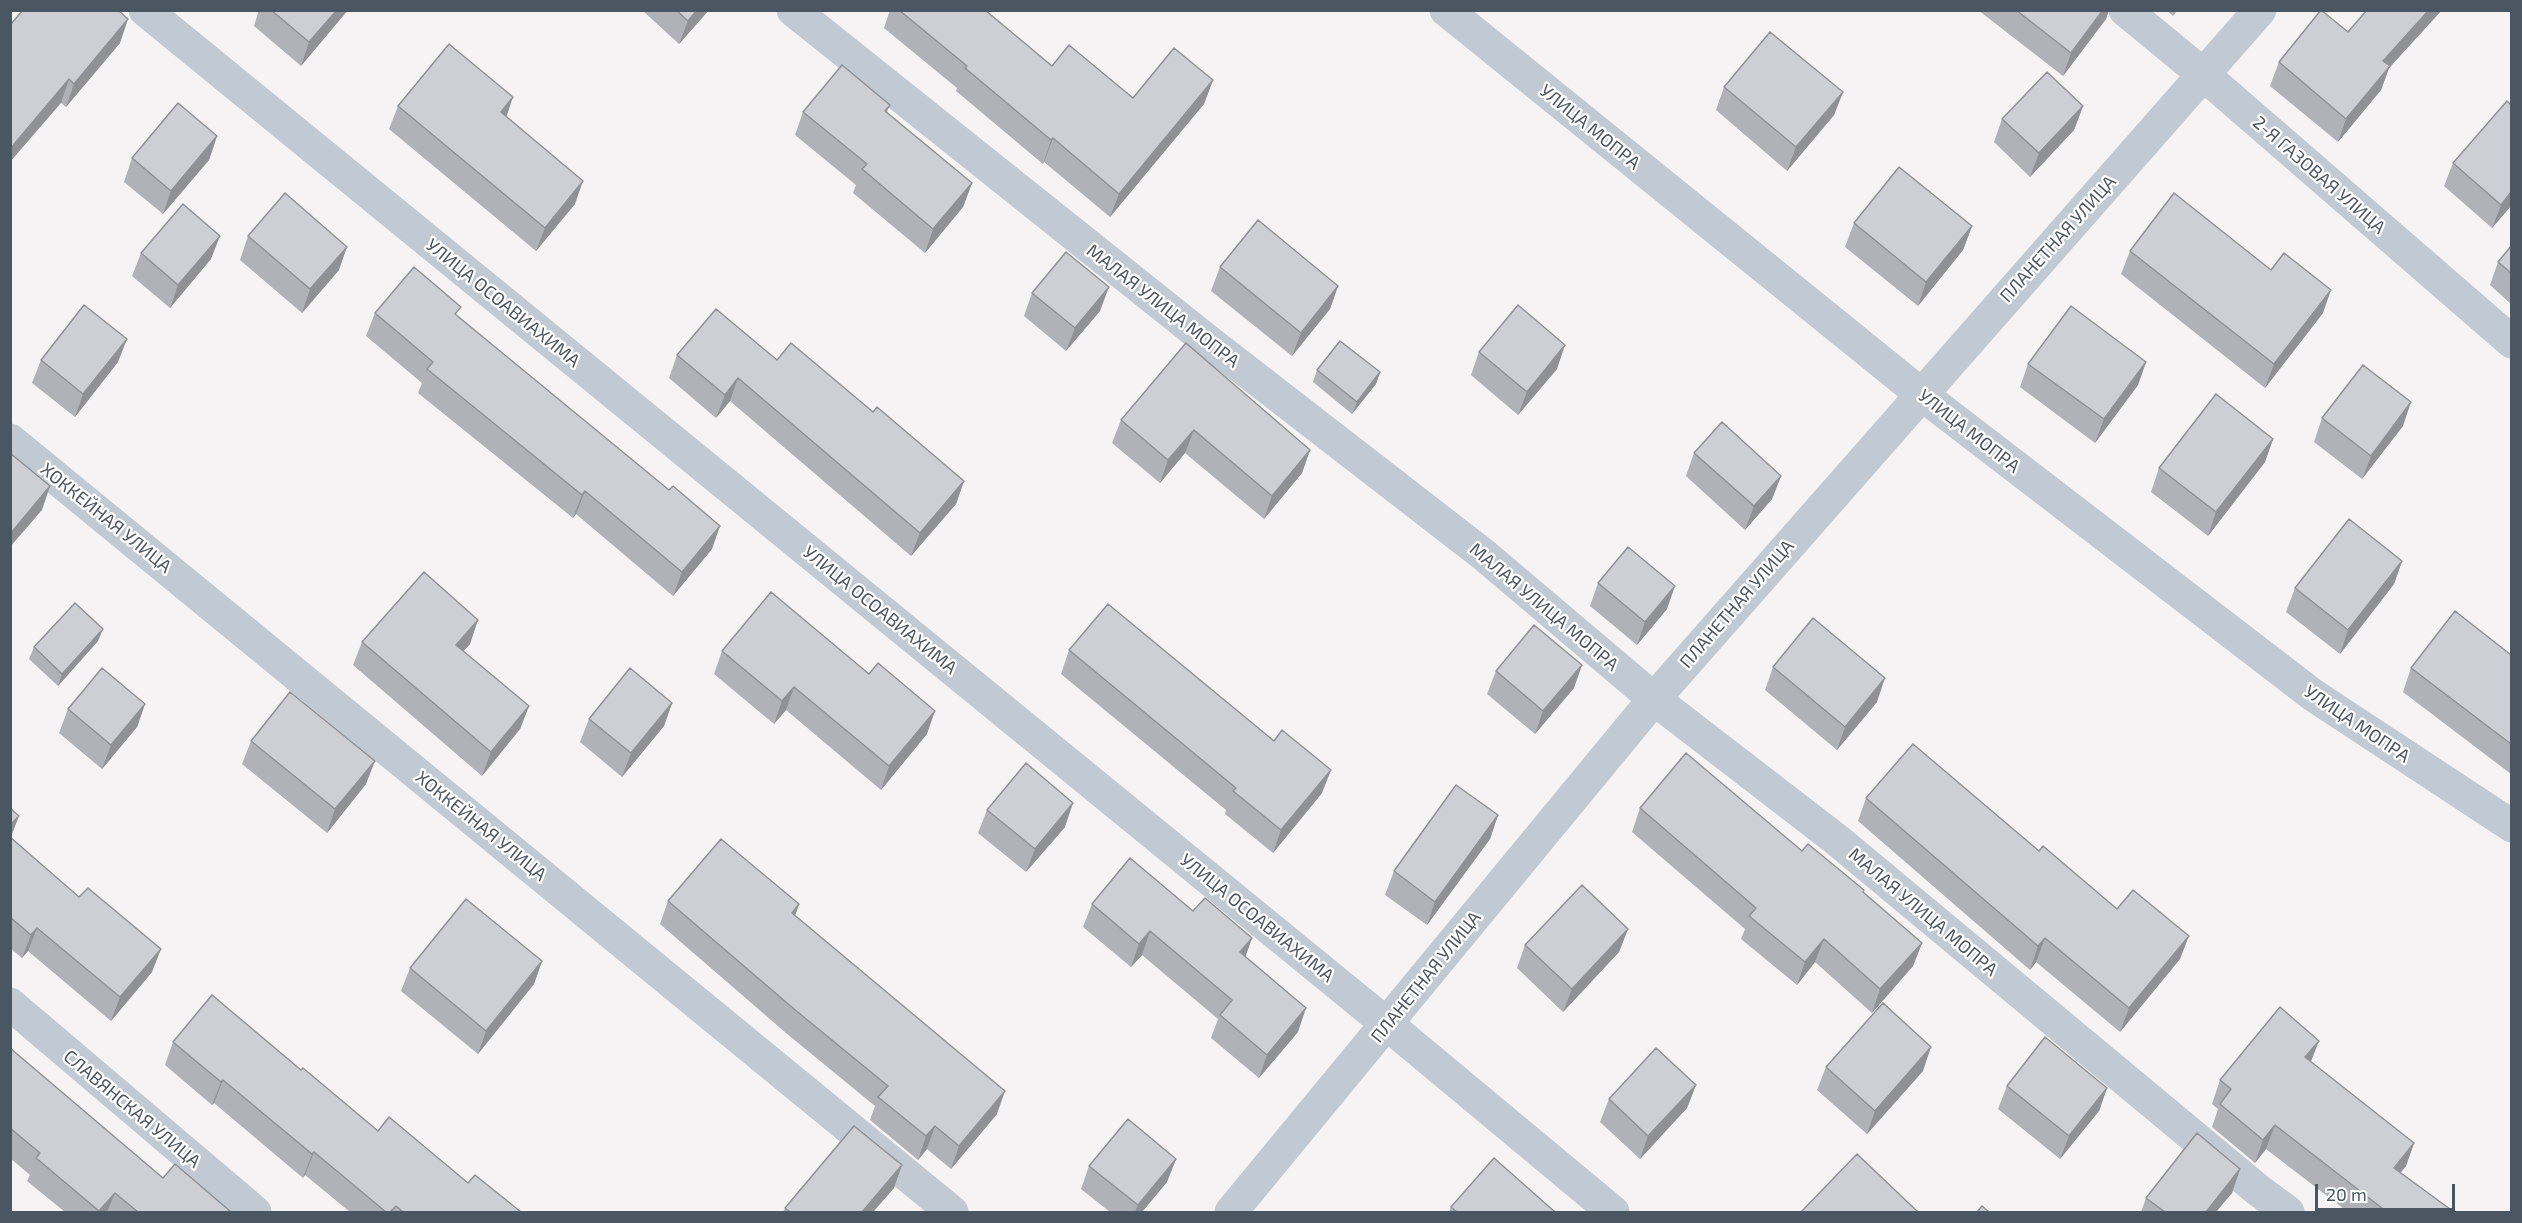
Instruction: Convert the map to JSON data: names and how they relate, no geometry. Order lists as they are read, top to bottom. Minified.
{"streets":{"street":["УЛИЦА МОПРА","2-Я ГАЗОВАЯ УЛИЦА","ПЛАНЕТНАЯ УЛИЦА","УЛИЦА ОСОАВИАХИМА","МАЛАЯ УЛИЦА МОПРА","ХОККЕЙНАЯ УЛИЦА","СЛАВЯНСКАЯ УЛИЦА"]},"crossings":[["УЛИЦА МОПРА","ПЛАНЕТНАЯ УЛИЦА"],["2-Я ГАЗОВАЯ УЛИЦА","ПЛАНЕТНАЯ УЛИЦА"],["ПЛАНЕТНАЯ УЛИЦА","УЛИЦА ОСОАВИАХИМА"],["ПЛАНЕТНАЯ УЛИЦА","МАЛАЯ УЛИЦА МОПРА"]],"scale_bar":"20 m"}
